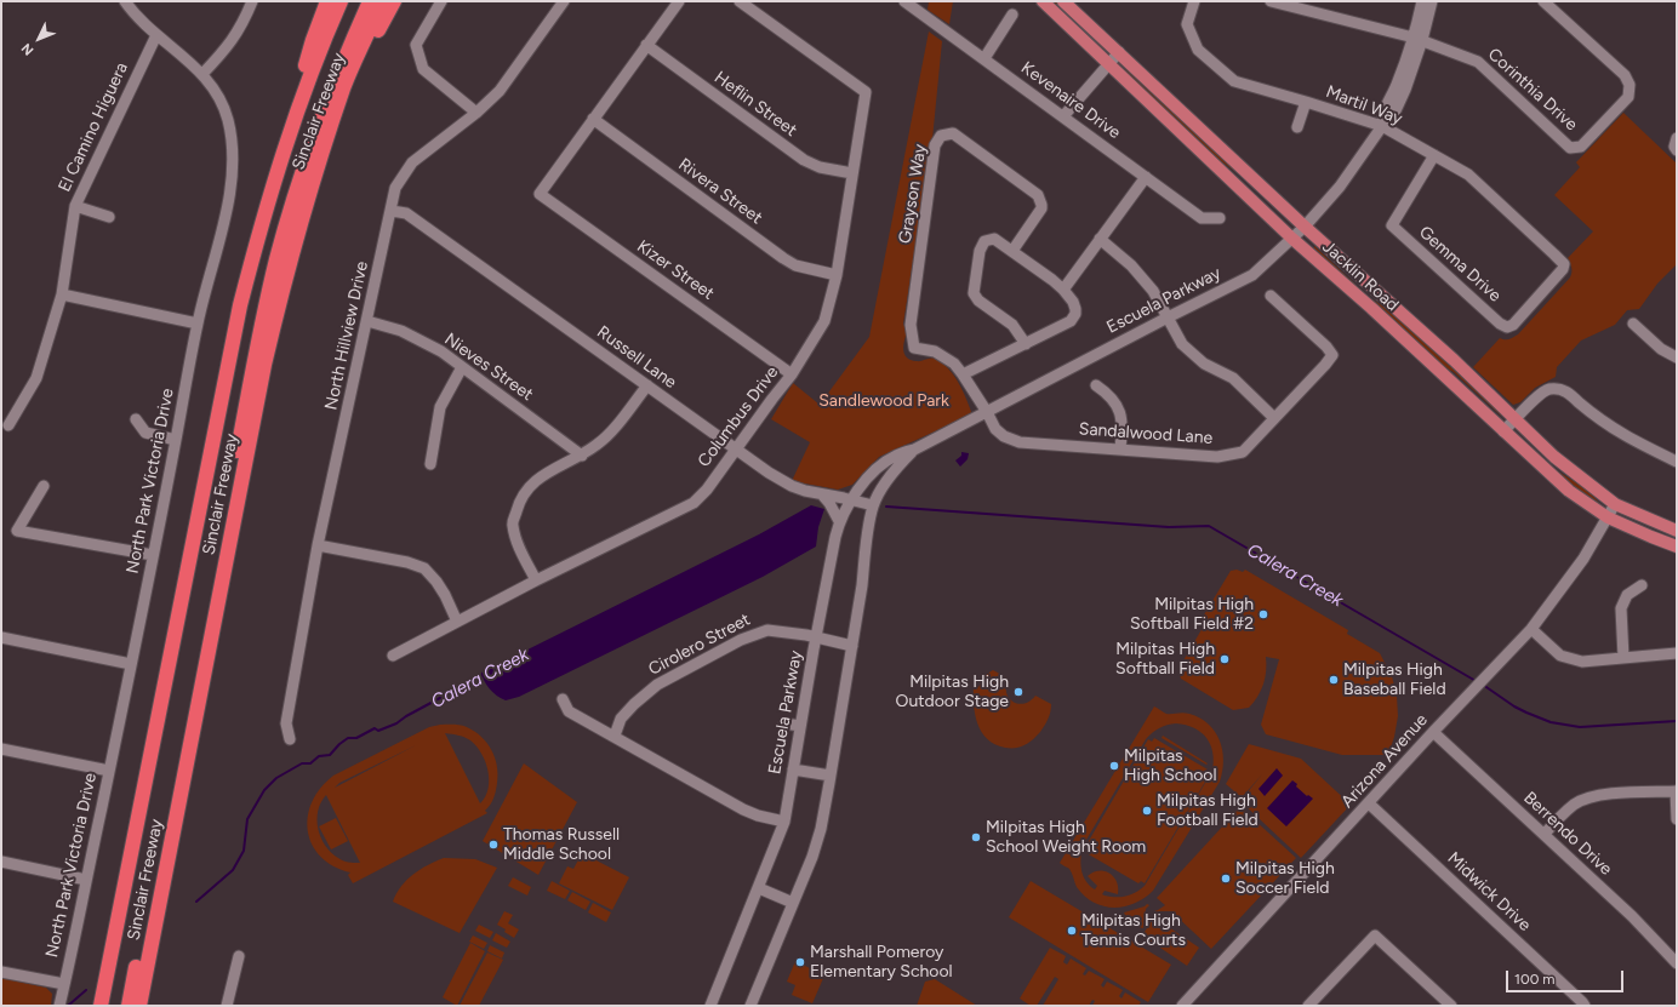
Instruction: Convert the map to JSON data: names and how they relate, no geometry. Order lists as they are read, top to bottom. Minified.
{"streets":{"highway":["Sinclair Freeway"],"main road":["Jacklin Road"],"street":["Corinthia Drive","Kevenaire Drive","Heflin Street","Martil Way","El Camino Higuera","Rivera Street","Grayson Way","Gemma Drive","Kizer Street","Escuela Parkway","North Hillview Drive","Russell Lane","Nieves Street","Columbus Drive","Sandalwood Lane","North Park Victoria Drive","Cirolero Street","Arizona Avenue","Berrendo Drive","Midwick Drive"]},"crossings":[["Corinthia Drive","Escuela Parkway"],["Heflin Street","Columbus Drive"],["Martil Way","Gemma Drive"],["Martil Way","Escuela Parkway"],["El Camino Higuera","North Park Victoria Drive"],["Rivera Street","Kizer Street"],["Rivera Street","Columbus Drive"],["Grayson Way","Sandalwood Lane"],["Kizer Street","Columbus Drive"],["Jacklin Road","Escuela Parkway"],["Jacklin Road","Arizona Avenue"],["Escuela Parkway","Russell Lane"],["Escuela Parkway","Sandalwood Lane"],["Escuela Parkway","Cirolero Street"],["North Hillview Drive","Russell Lane"],["North Hillview Drive","Nieves Street"],["Russell Lane","Columbus Drive"],["Arizona Avenue","Berrendo Drive"],["Arizona Avenue","Midwick Drive"]],"water":["Calera Creek"],"parks":["Sandlewood Park"],"places":["Milpitas High Softball Field #2","Milpitas High Softball Field","Milpitas High Baseball Field","Milpitas High Outdoor Stage","Milpitas High School","Milpitas High Football Field","Milpitas High School Weight Room","Thomas Russell Middle School","Milpitas High Soccer Field","Milpitas High Tennis Courts","Marshall Pomeroy Elementary School"],"scale_bar":"100 m","north":"bottom left"}
